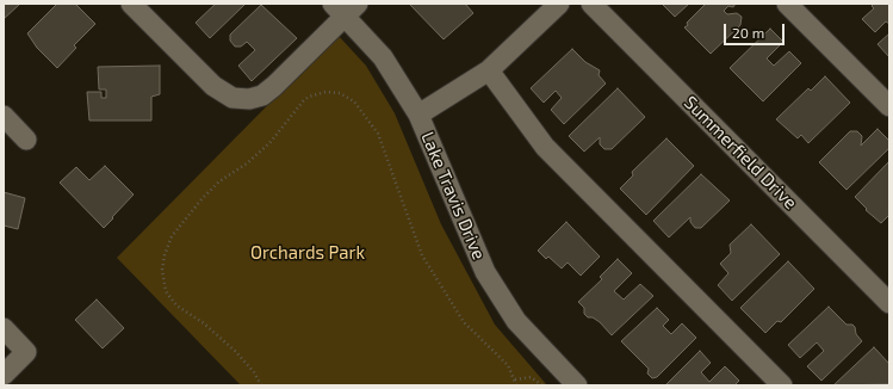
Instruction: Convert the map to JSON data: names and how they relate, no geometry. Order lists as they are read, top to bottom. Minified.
{"streets":{"street":["Summerfield Drive","Lake Travis Drive"]},"parks":["Orchards Park"],"scale_bar":"20 m"}
